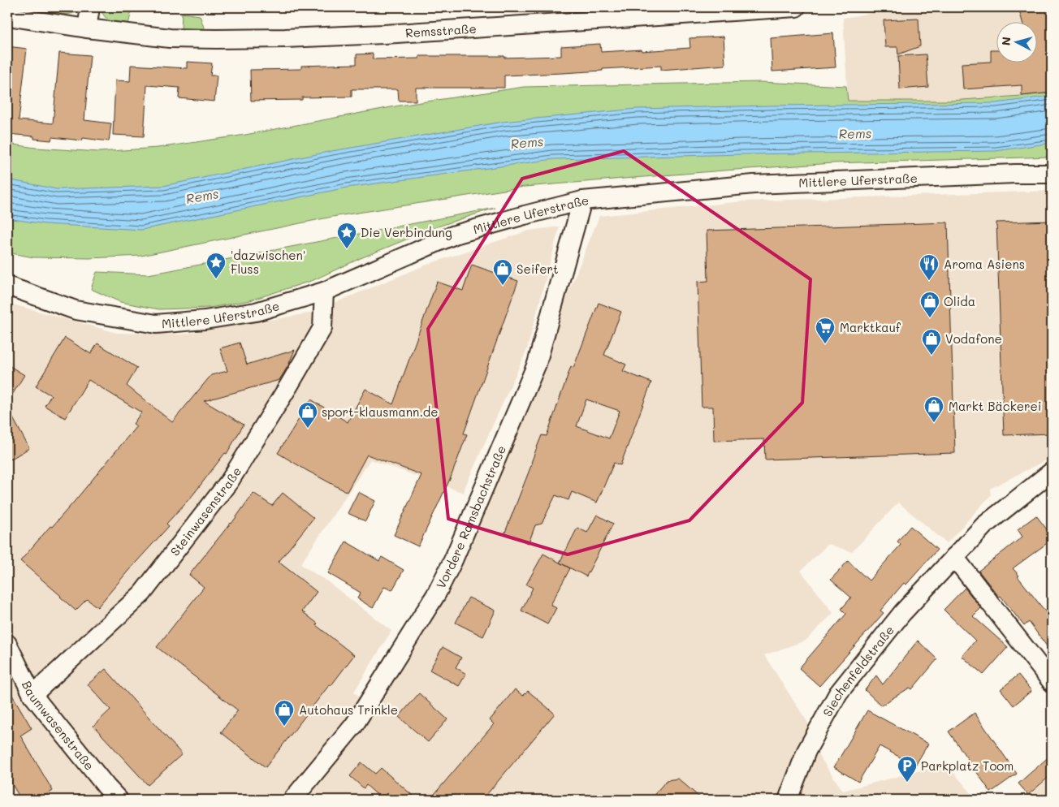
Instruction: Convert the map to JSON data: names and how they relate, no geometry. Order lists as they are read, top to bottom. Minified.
{"streets":{"street":["Remsstraße","Mittlere Uferstraße","Steinwasenstraße","Vordere Ramsbachstraße","Siechenfeldstraße","Baumwasenstraße"]},"crossings":[["Mittlere Uferstraße","Steinwasenstraße"],["Mittlere Uferstraße","Vordere Ramsbachstraße"],["Steinwasenstraße","Baumwasenstraße"]],"water":["Rems"],"places":{"place":["Die Verbindung","'dazwischen' Fluss"],"restaurant":["Aroma Asiens"],"shop":["Seifert","Olida","Vodafone","Markt Bäckerei","sport-klausmann.de","Autohaus Trinkle"],"supermarket":["Marktkauf"],"parking":["Parkplatz Toom"]},"north":"left"}
